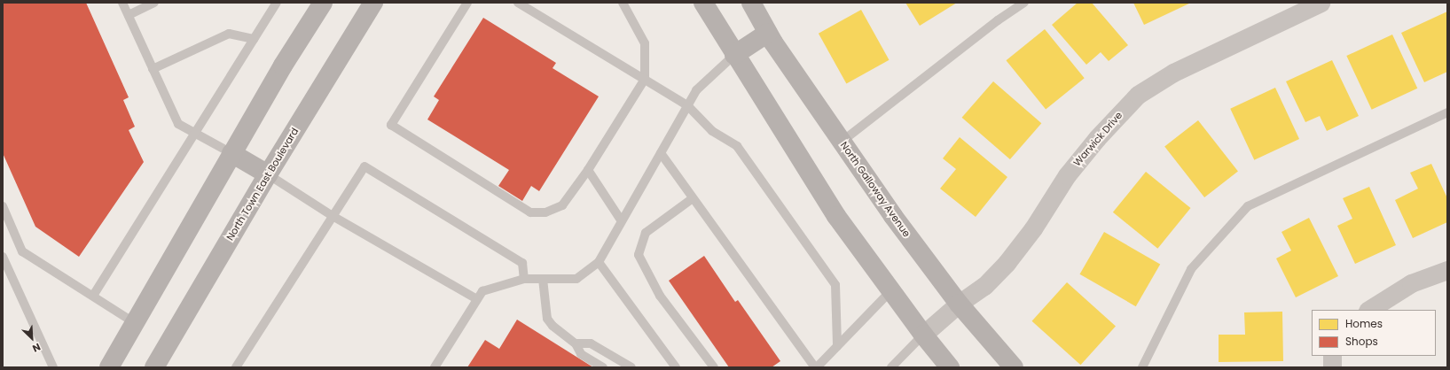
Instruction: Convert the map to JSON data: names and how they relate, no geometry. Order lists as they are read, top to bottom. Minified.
{"streets":{"main road":["North Town East Boulevard","North Galloway Avenue"],"street":["Warwick Drive"]},"crossings":[["Warwick Drive","North Galloway Avenue"]],"legend":["Homes","Shops"],"north":"bottom right"}
